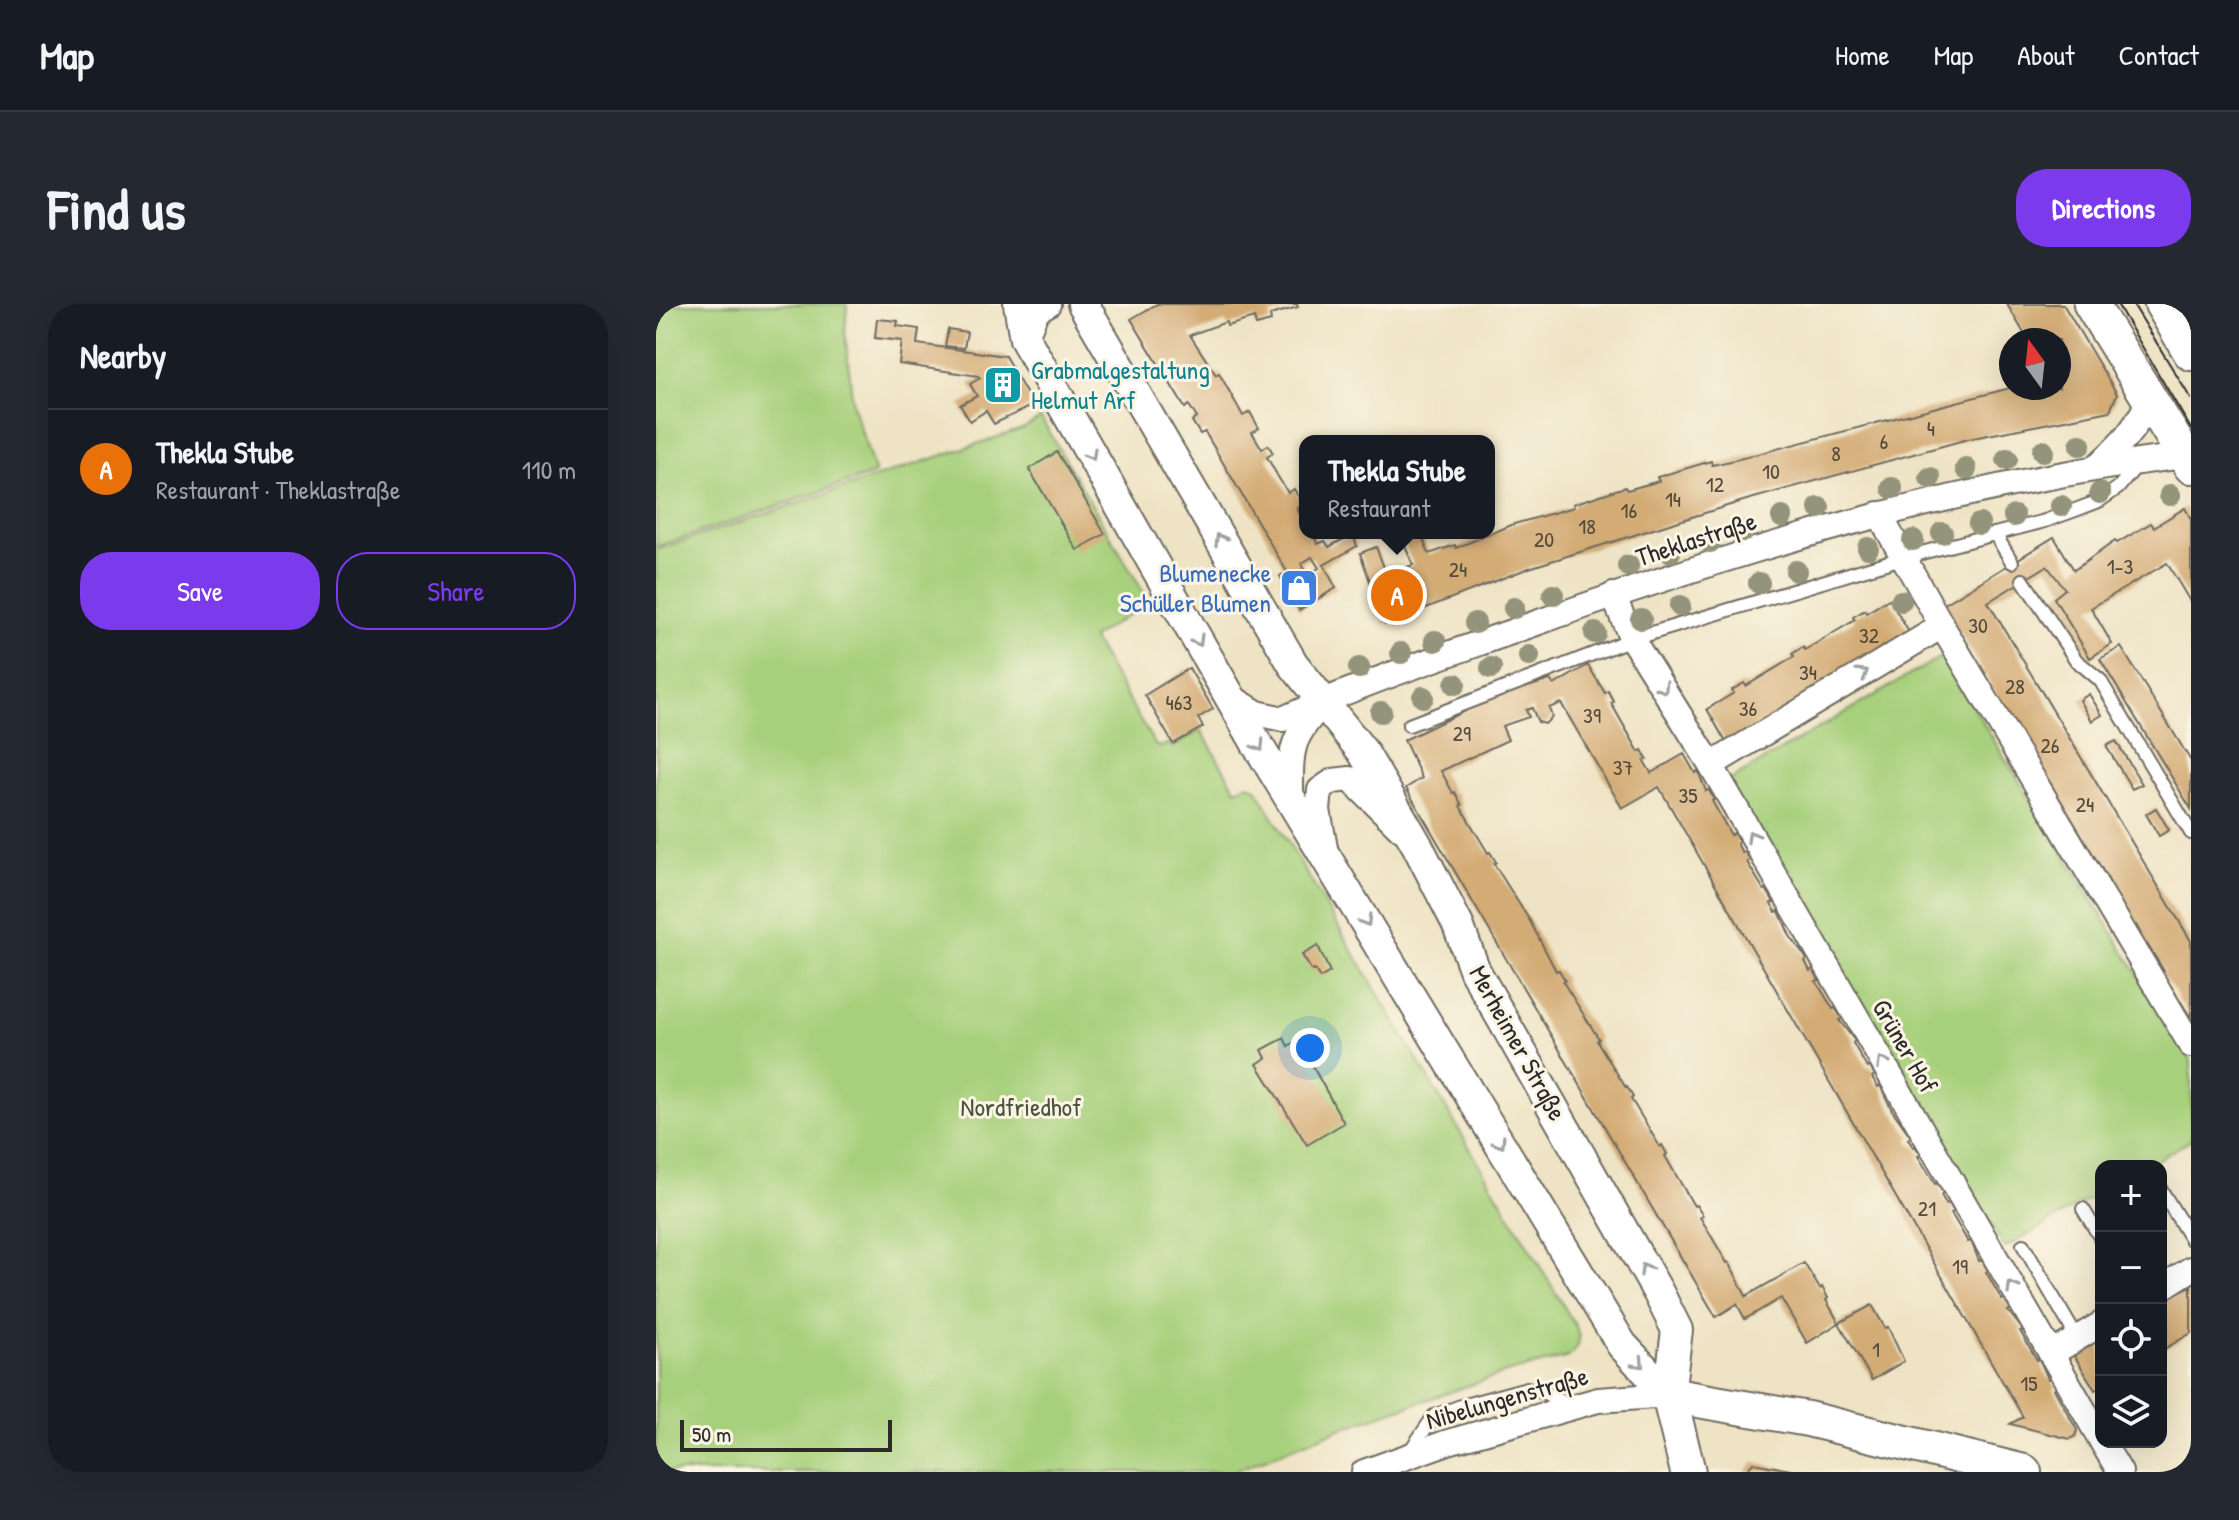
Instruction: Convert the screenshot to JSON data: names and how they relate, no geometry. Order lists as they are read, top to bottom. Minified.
{"streets":{"main road":["Merheimer Straße"],"street":["Theklastraße","Grüner Hof","Nibelungenstraße"]},"crossings":[["Theklastraße","Merheimer Straße"],["Theklastraße","Grüner Hof"],["Merheimer Straße","Nibelungenstraße"]],"parks":["Nordfriedhof"],"places":{"building":["Grabmalgestaltung Helmut Arf"],"shop":["Blumenecke Schüller Blumen"]},"house_numbers":["4","6","8","10","12","14","16","18","20","1-3","24","30","32","34","28","463","36","39","29","26","37","35","24","21","19","1","15"],"scale_bar":"50 m","north":"top","page":{"header":"Map","nav":["Home","Map","About","Contact"],"buttons":["Directions",["Save","Share"]],"title":"Find us","heading":"Nearby","list":[{"mark":"A","name":"Thekla Stube","note":"Restaurant · Theklastraße","value":"110 m"}],"popup":["Thekla Stube","Restaurant"],"pins":"A","map_buttons":["+","−"],"scale":"50 m"}}
